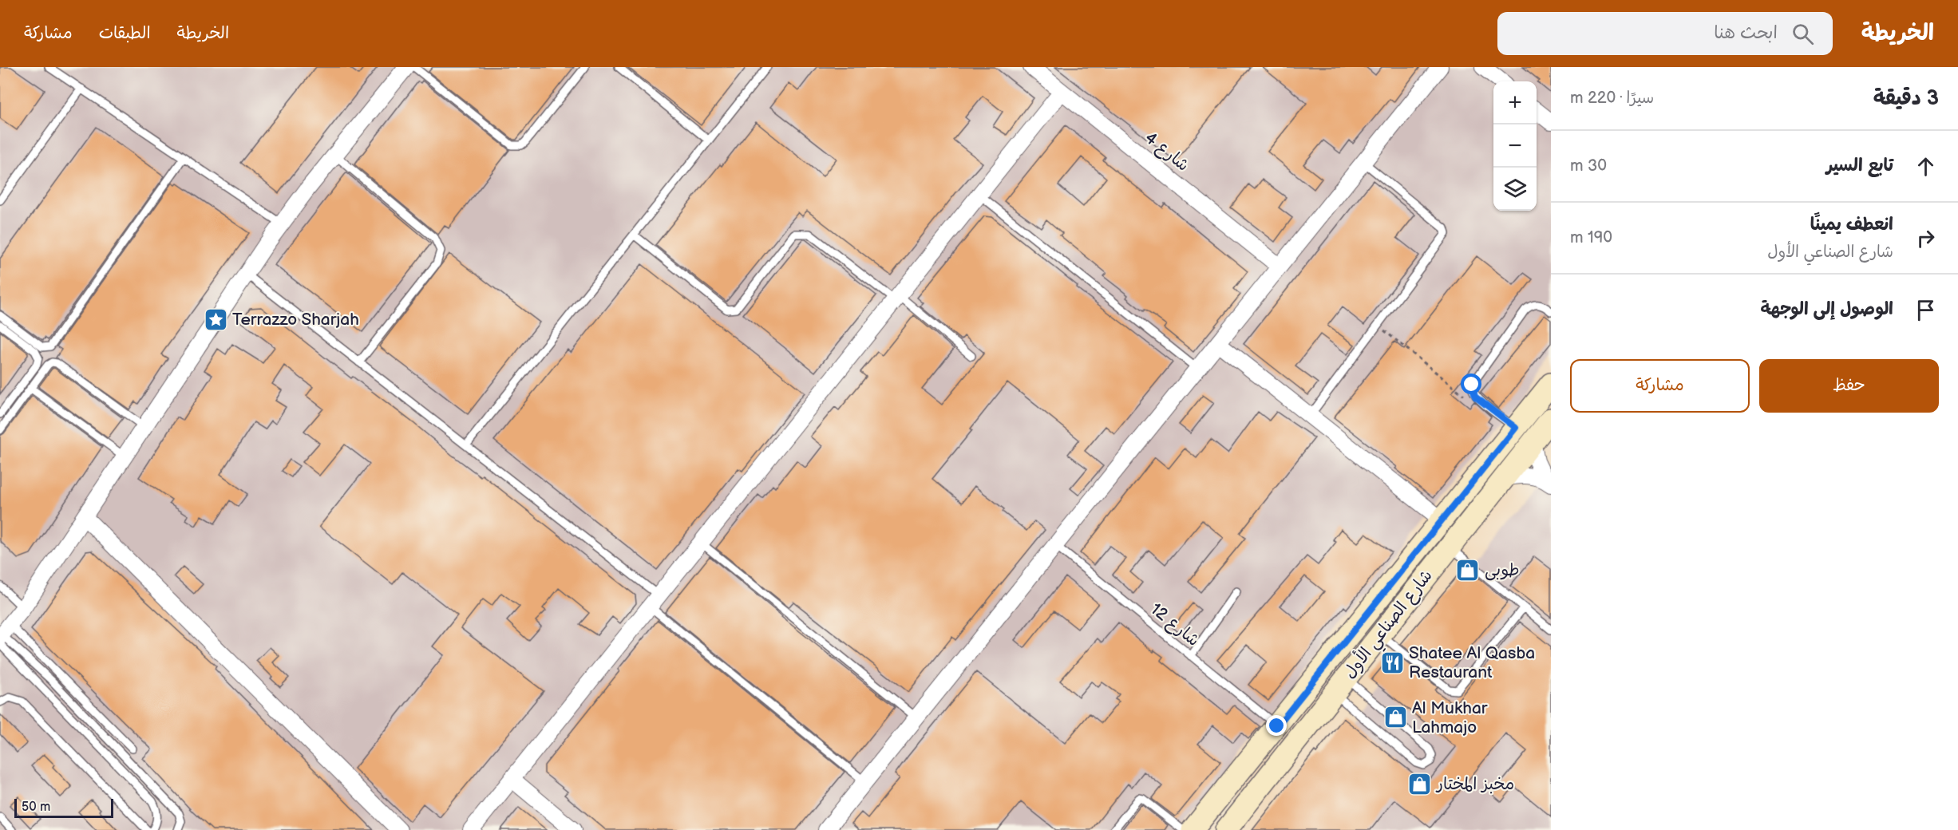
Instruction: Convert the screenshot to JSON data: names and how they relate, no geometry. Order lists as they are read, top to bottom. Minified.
{"streets":{"main road":["شارع الصناعي الأول"],"street":["شارع 4"],"lane":["شارع 12"]},"crossings":[["شارع الصناعي الأول","شارع 12"]],"places":{"place":["Terrazzo Sharjah"],"shop":["طوبى","Al Mukhar Lahmajo","مخبز المختار"],"restaurant":["Shatee Al Qasba Restaurant"]},"scale_bar":"50 m","page":{"header":"الخريطة","search":"ابحث هنا","nav":["الخريطة","الطبقات","مشاركة"],"heading":["3 دقيقة","سيرًا · 220 m"],"map_buttons":["+","−"],"list":[["تابع السير","30 m"],["انعطف يمينًا","شارع الصناعي الأول","190 m"],"الوصول إلى الوجهة"],"buttons":["حفظ","مشاركة"],"scale":"50 m"}}
